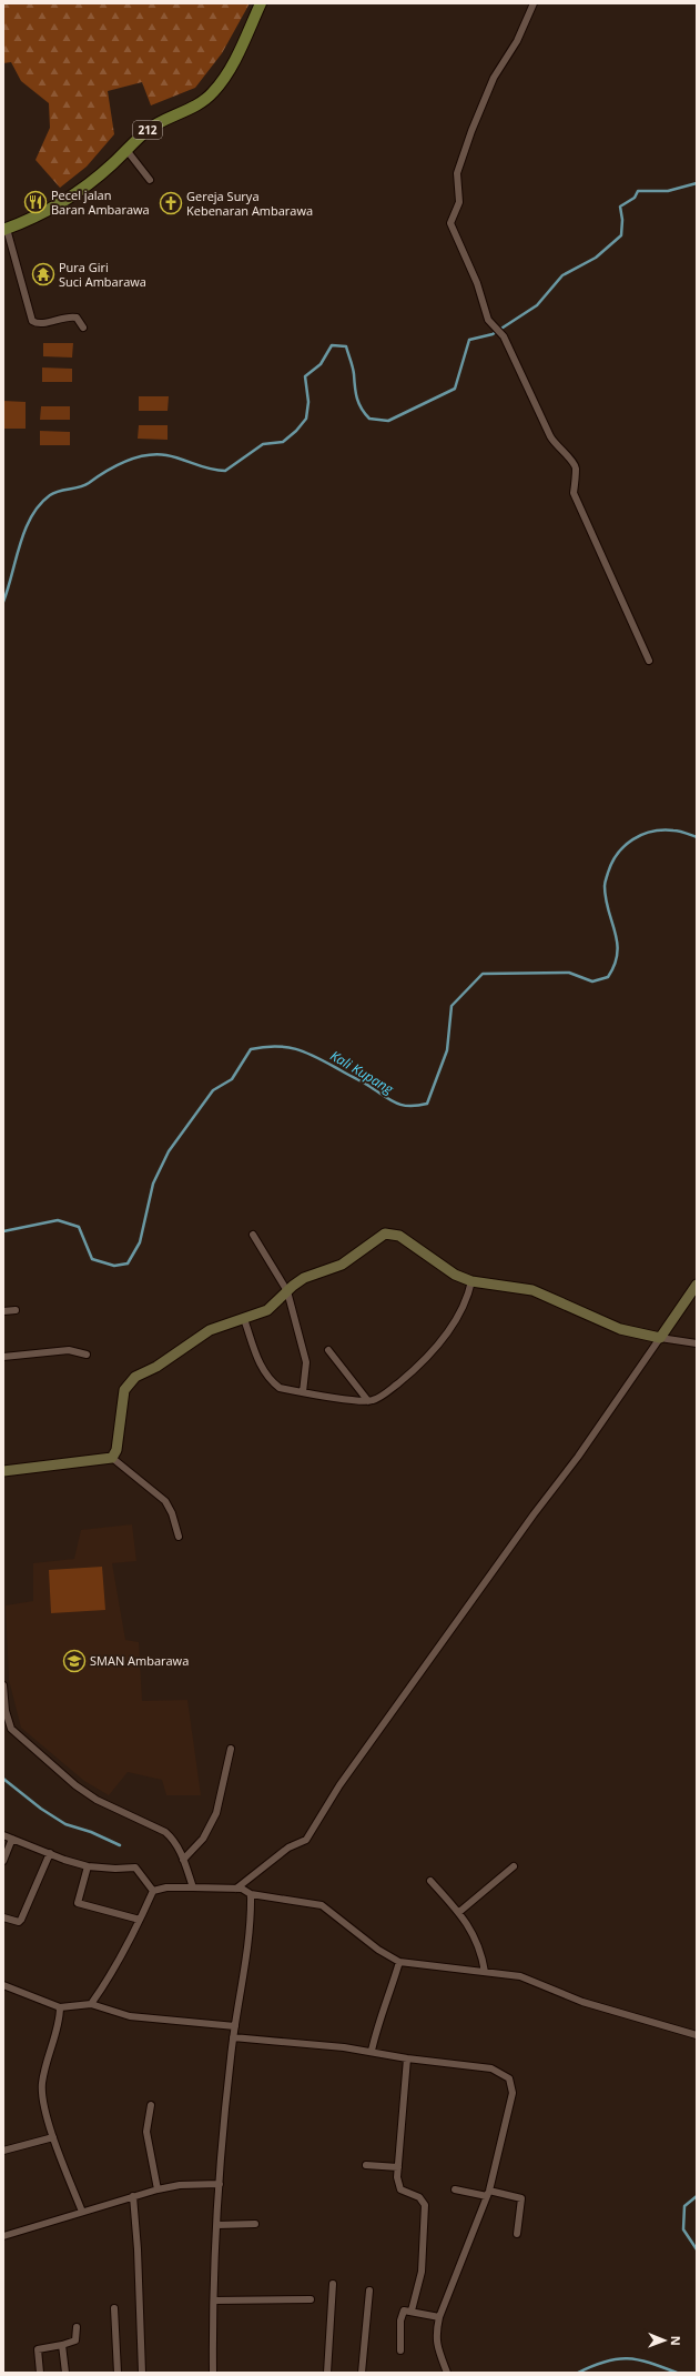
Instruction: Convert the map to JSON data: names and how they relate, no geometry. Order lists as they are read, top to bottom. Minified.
{"streets":{"main road":["212"]},"water":["Kali Kupang"],"places":{"restaurant":["Pecel jalan Baran Ambarawa"],"church":["Gereja Surya Kebenaran Ambarawa"],"temple":["Pura Giri Suci Ambarawa"],"school or university":["SMAN Ambarawa"]},"north":"right"}
